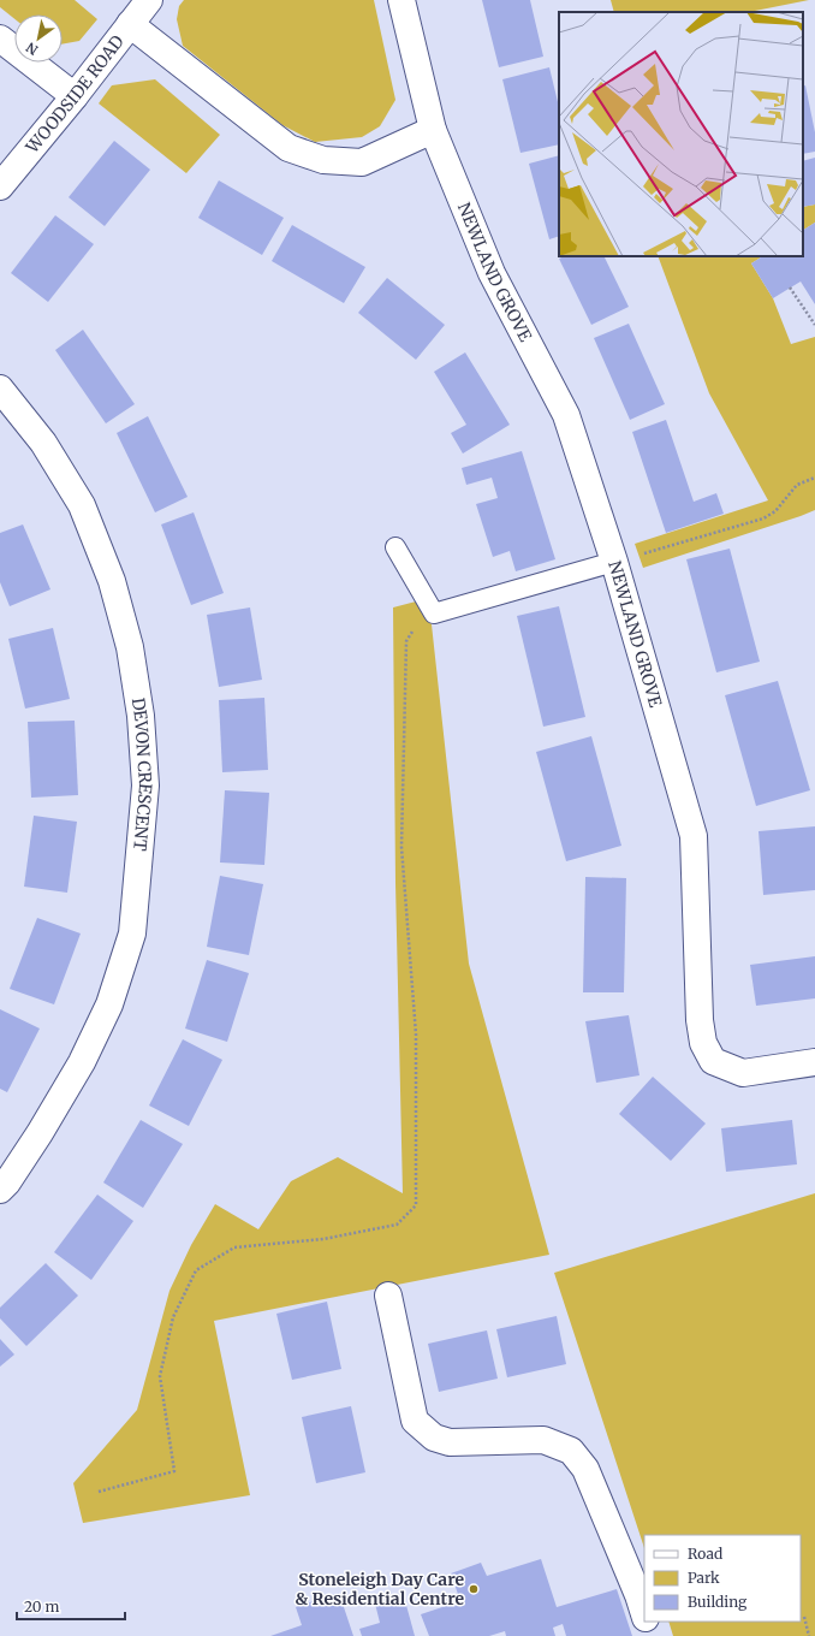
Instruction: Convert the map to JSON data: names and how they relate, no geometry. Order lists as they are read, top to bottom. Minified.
{"streets":{"street":["WOODSIDE ROAD","NEWLAND GROVE","DEVON CRESCENT"]},"places":["Stoneleigh Day Care & Residential Centre"],"legend":["Road","Park","Building"],"scale_bar":"20 m","north":"bottom left"}
